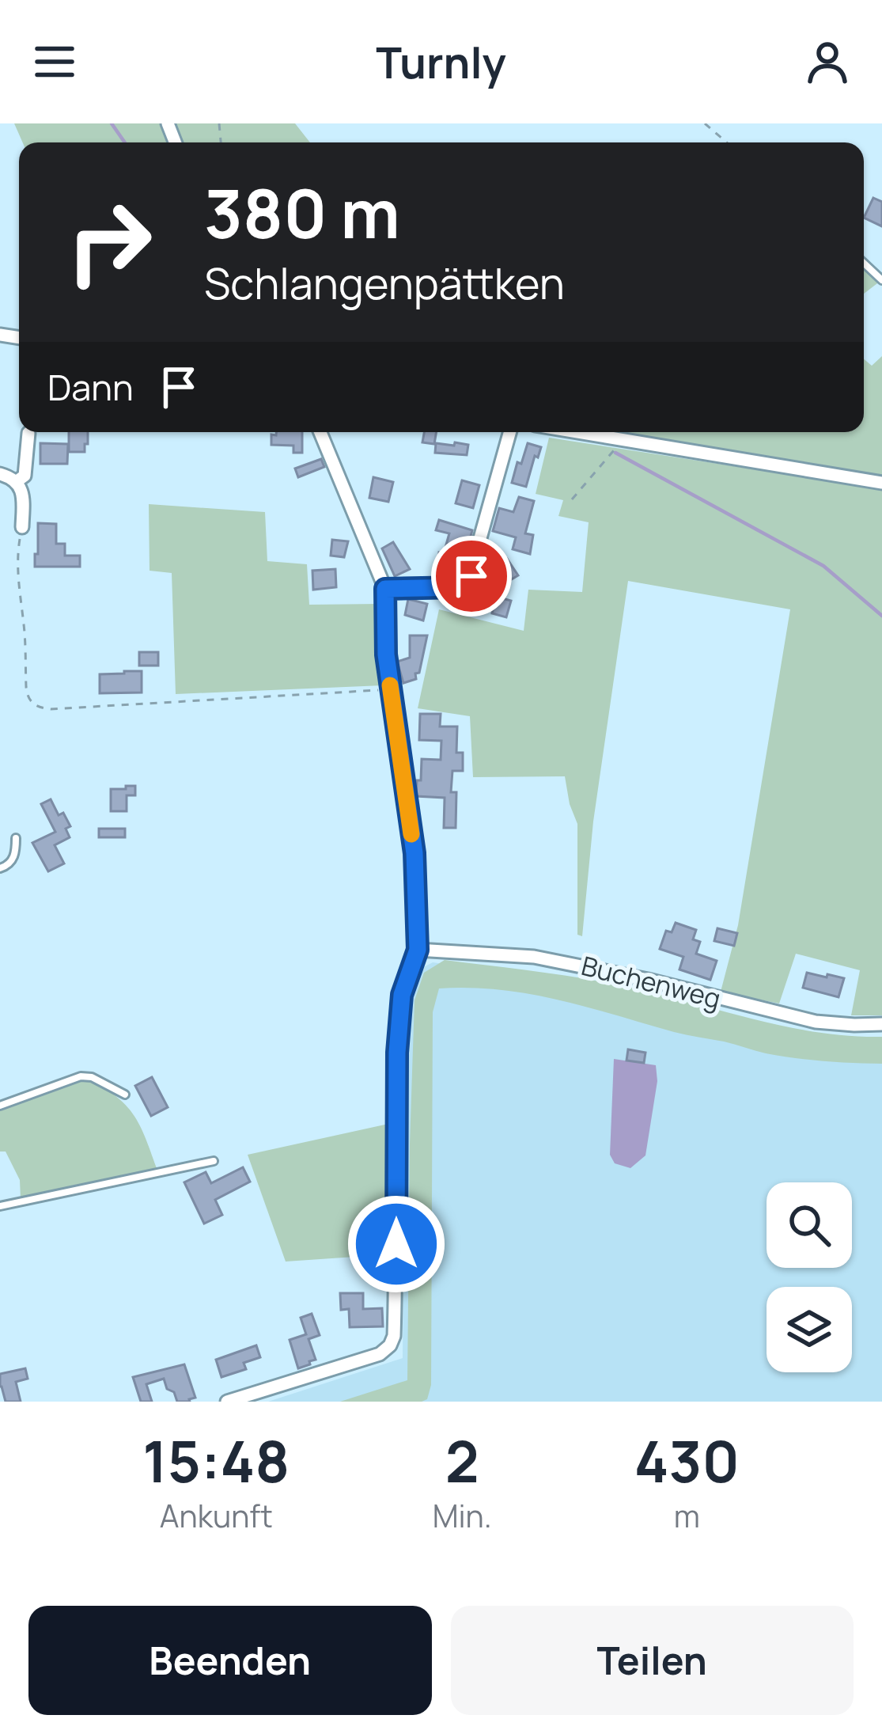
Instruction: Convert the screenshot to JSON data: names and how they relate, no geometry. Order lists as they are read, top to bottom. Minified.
{"streets":{"street":["Buchenweg"]},"page":{"header":"Turnly","turn":["380 m","Schlangenpättken"],"then":"Dann","eta":["15:48","Ankunft","2","Min.","430","m"],"buttons":["Beenden","Teilen"]}}
